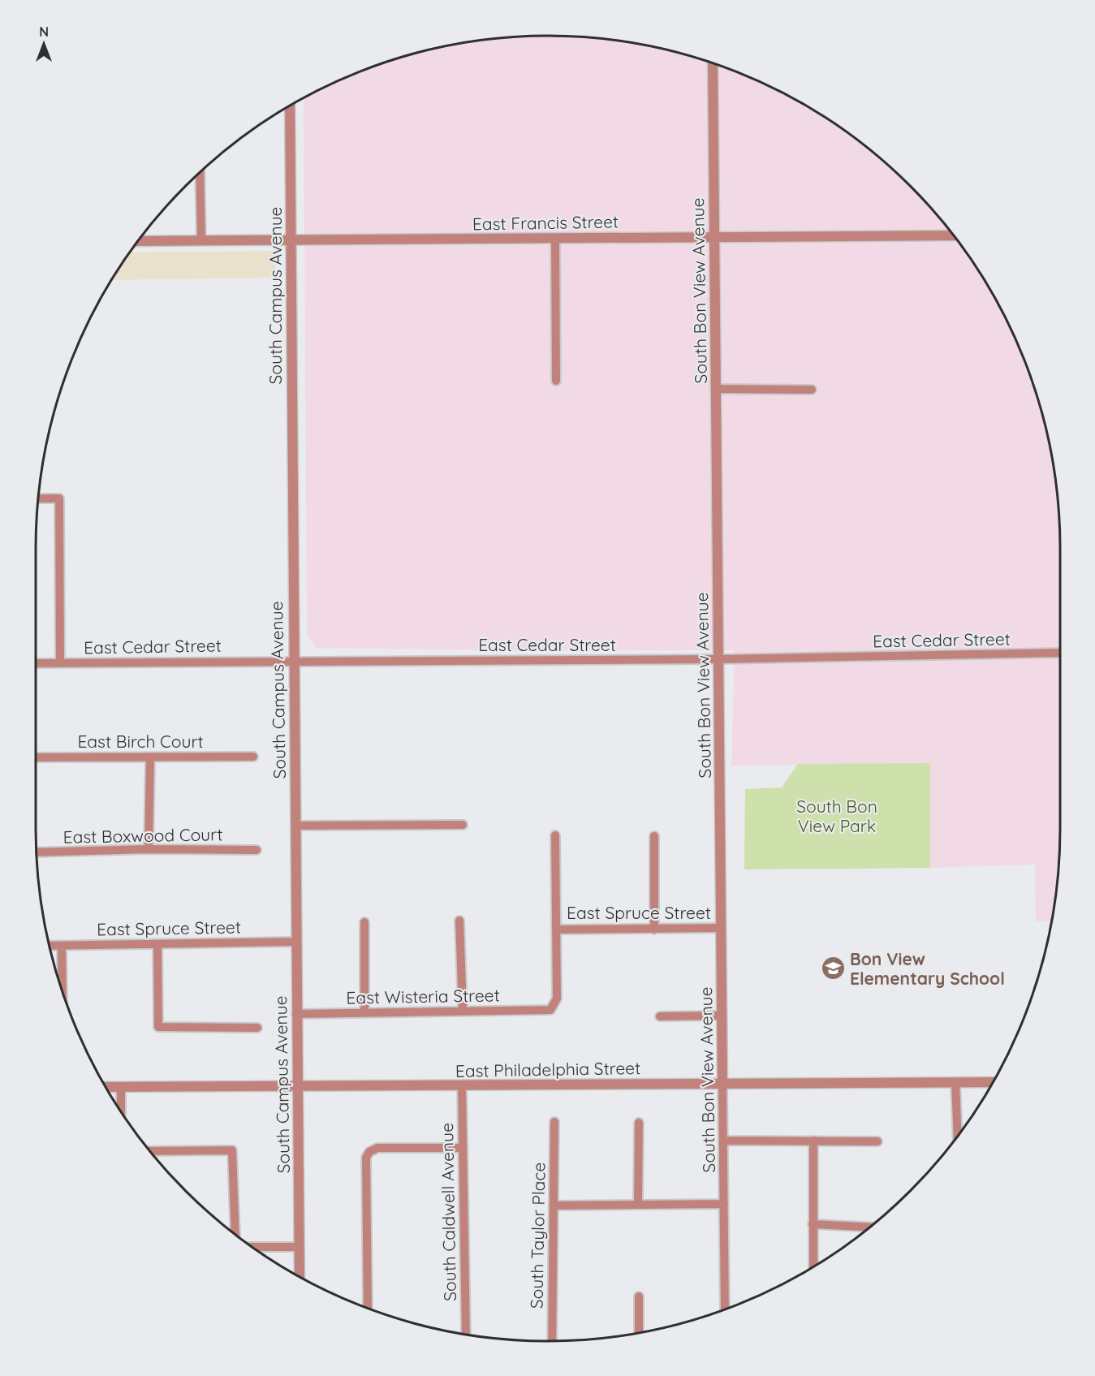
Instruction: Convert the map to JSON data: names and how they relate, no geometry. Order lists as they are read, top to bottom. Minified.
{"streets":{"street":["East Francis Street","South Bon View Avenue","South Campus Avenue","East Cedar Street","East Birch Court","East Boxwood Court","East Spruce Street","East Wisteria Street","East Philadelphia Street","South Caldwell Avenue","South Taylor Place"]},"crossings":[["East Francis Street","South Bon View Avenue"],["East Francis Street","South Campus Avenue"],["South Bon View Avenue","East Cedar Street"],["South Bon View Avenue","East Spruce Street"],["South Bon View Avenue","East Philadelphia Street"],["South Campus Avenue","East Cedar Street"],["South Campus Avenue","East Spruce Street"],["South Campus Avenue","East Wisteria Street"],["South Campus Avenue","East Philadelphia Street"],["East Spruce Street","East Wisteria Street"],["East Philadelphia Street","South Caldwell Avenue"]],"parks":["South Bon View Park"],"places":{"school or university":["Bon View Elementary School"]},"north":"top"}
